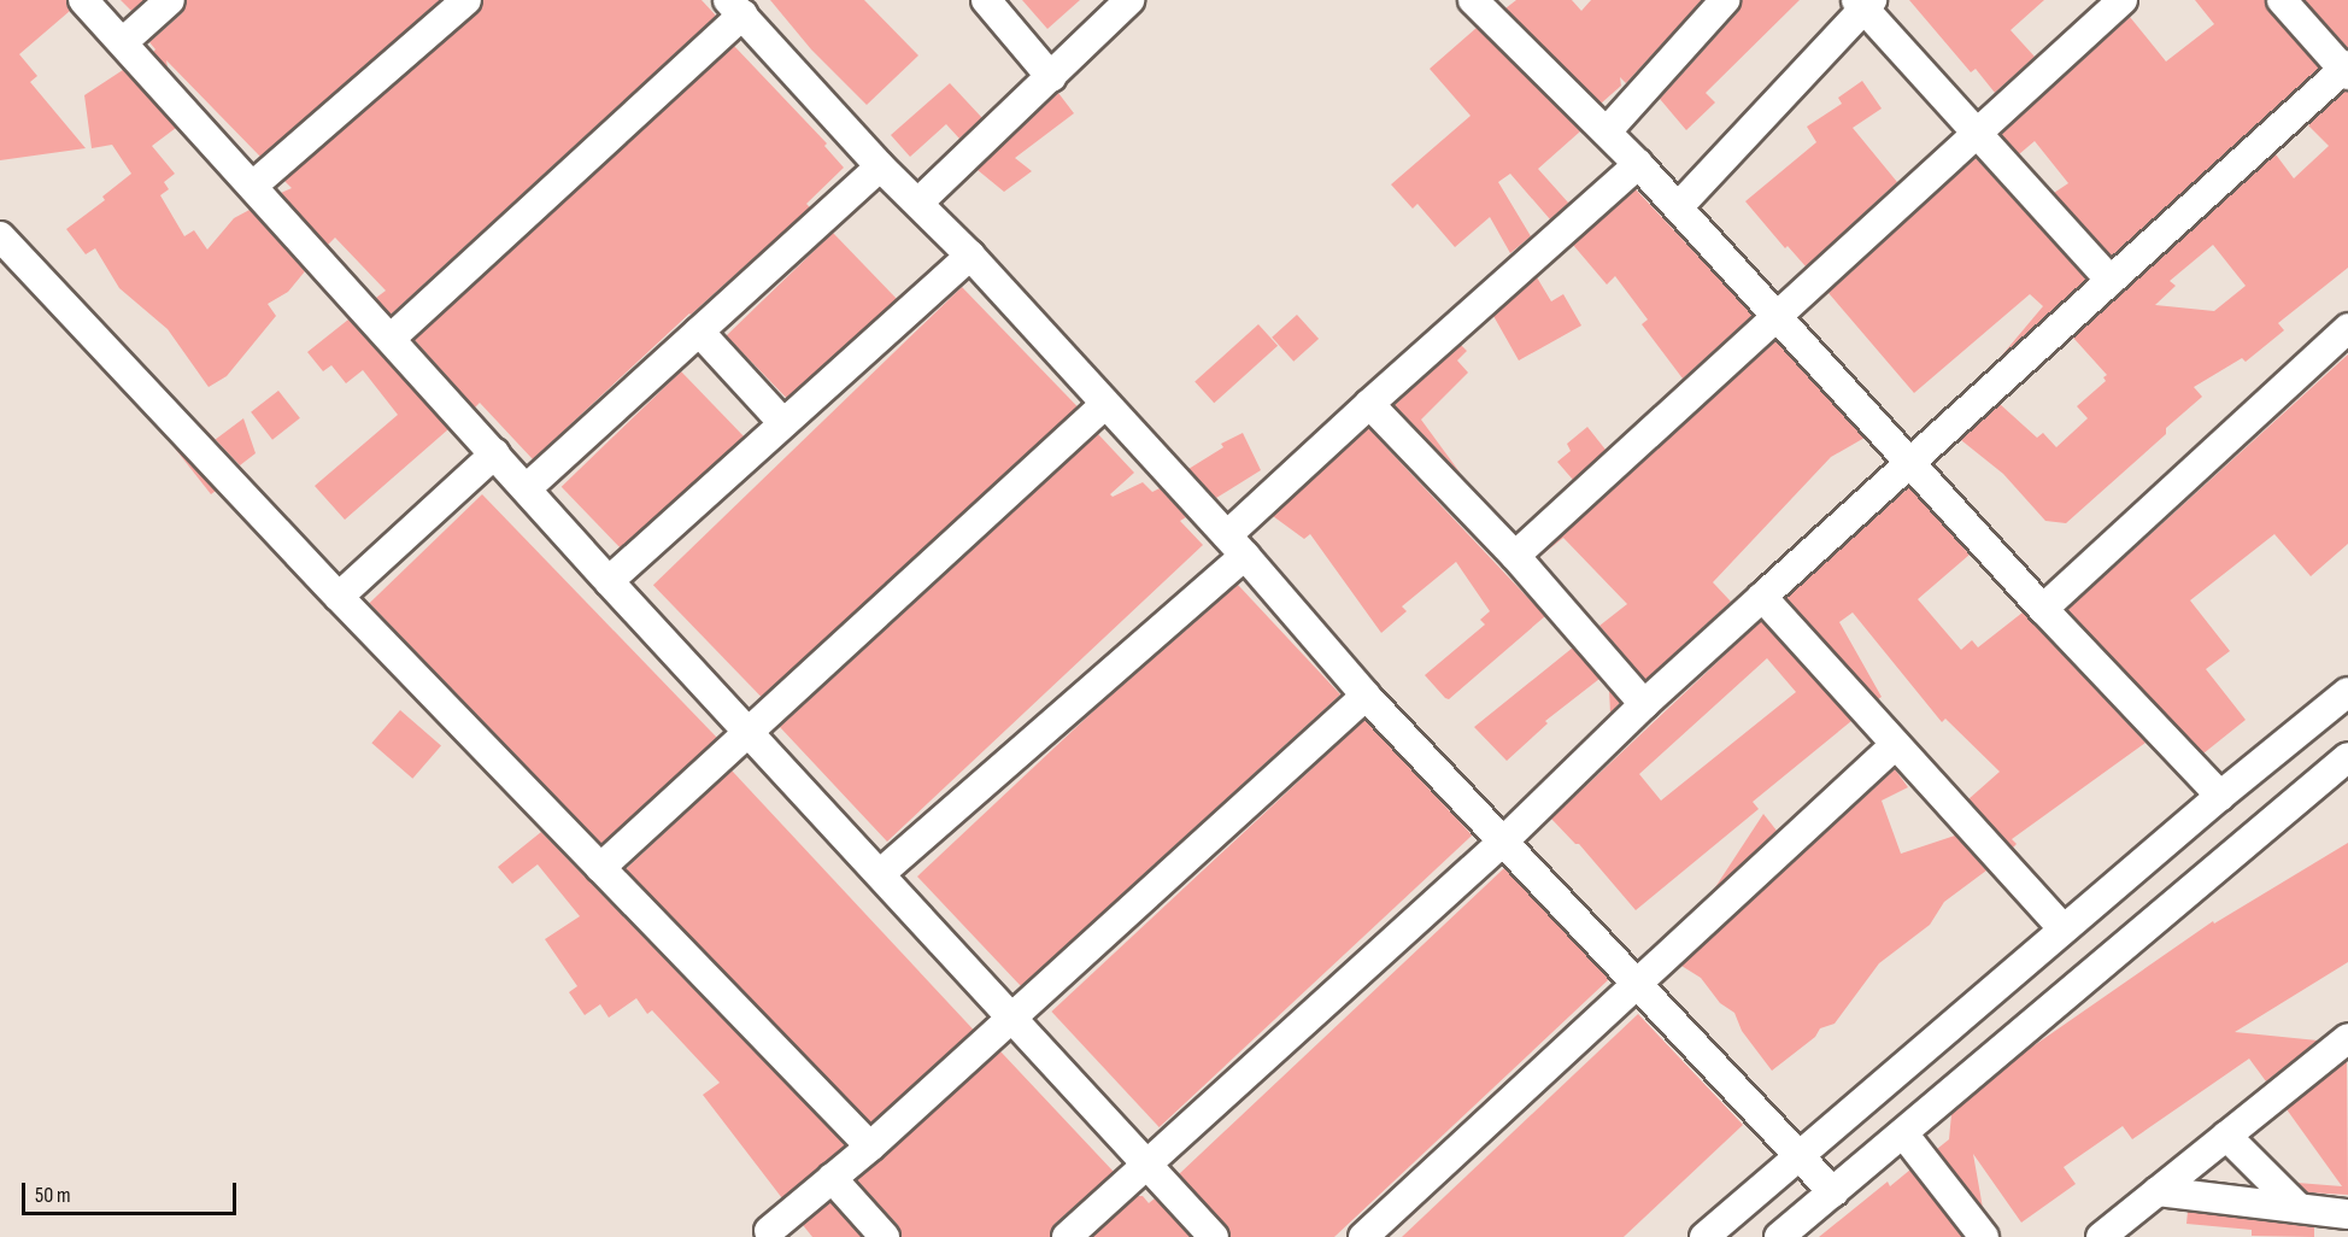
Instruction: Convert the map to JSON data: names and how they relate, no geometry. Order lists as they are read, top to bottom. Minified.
{"scale_bar":"50 m"}
